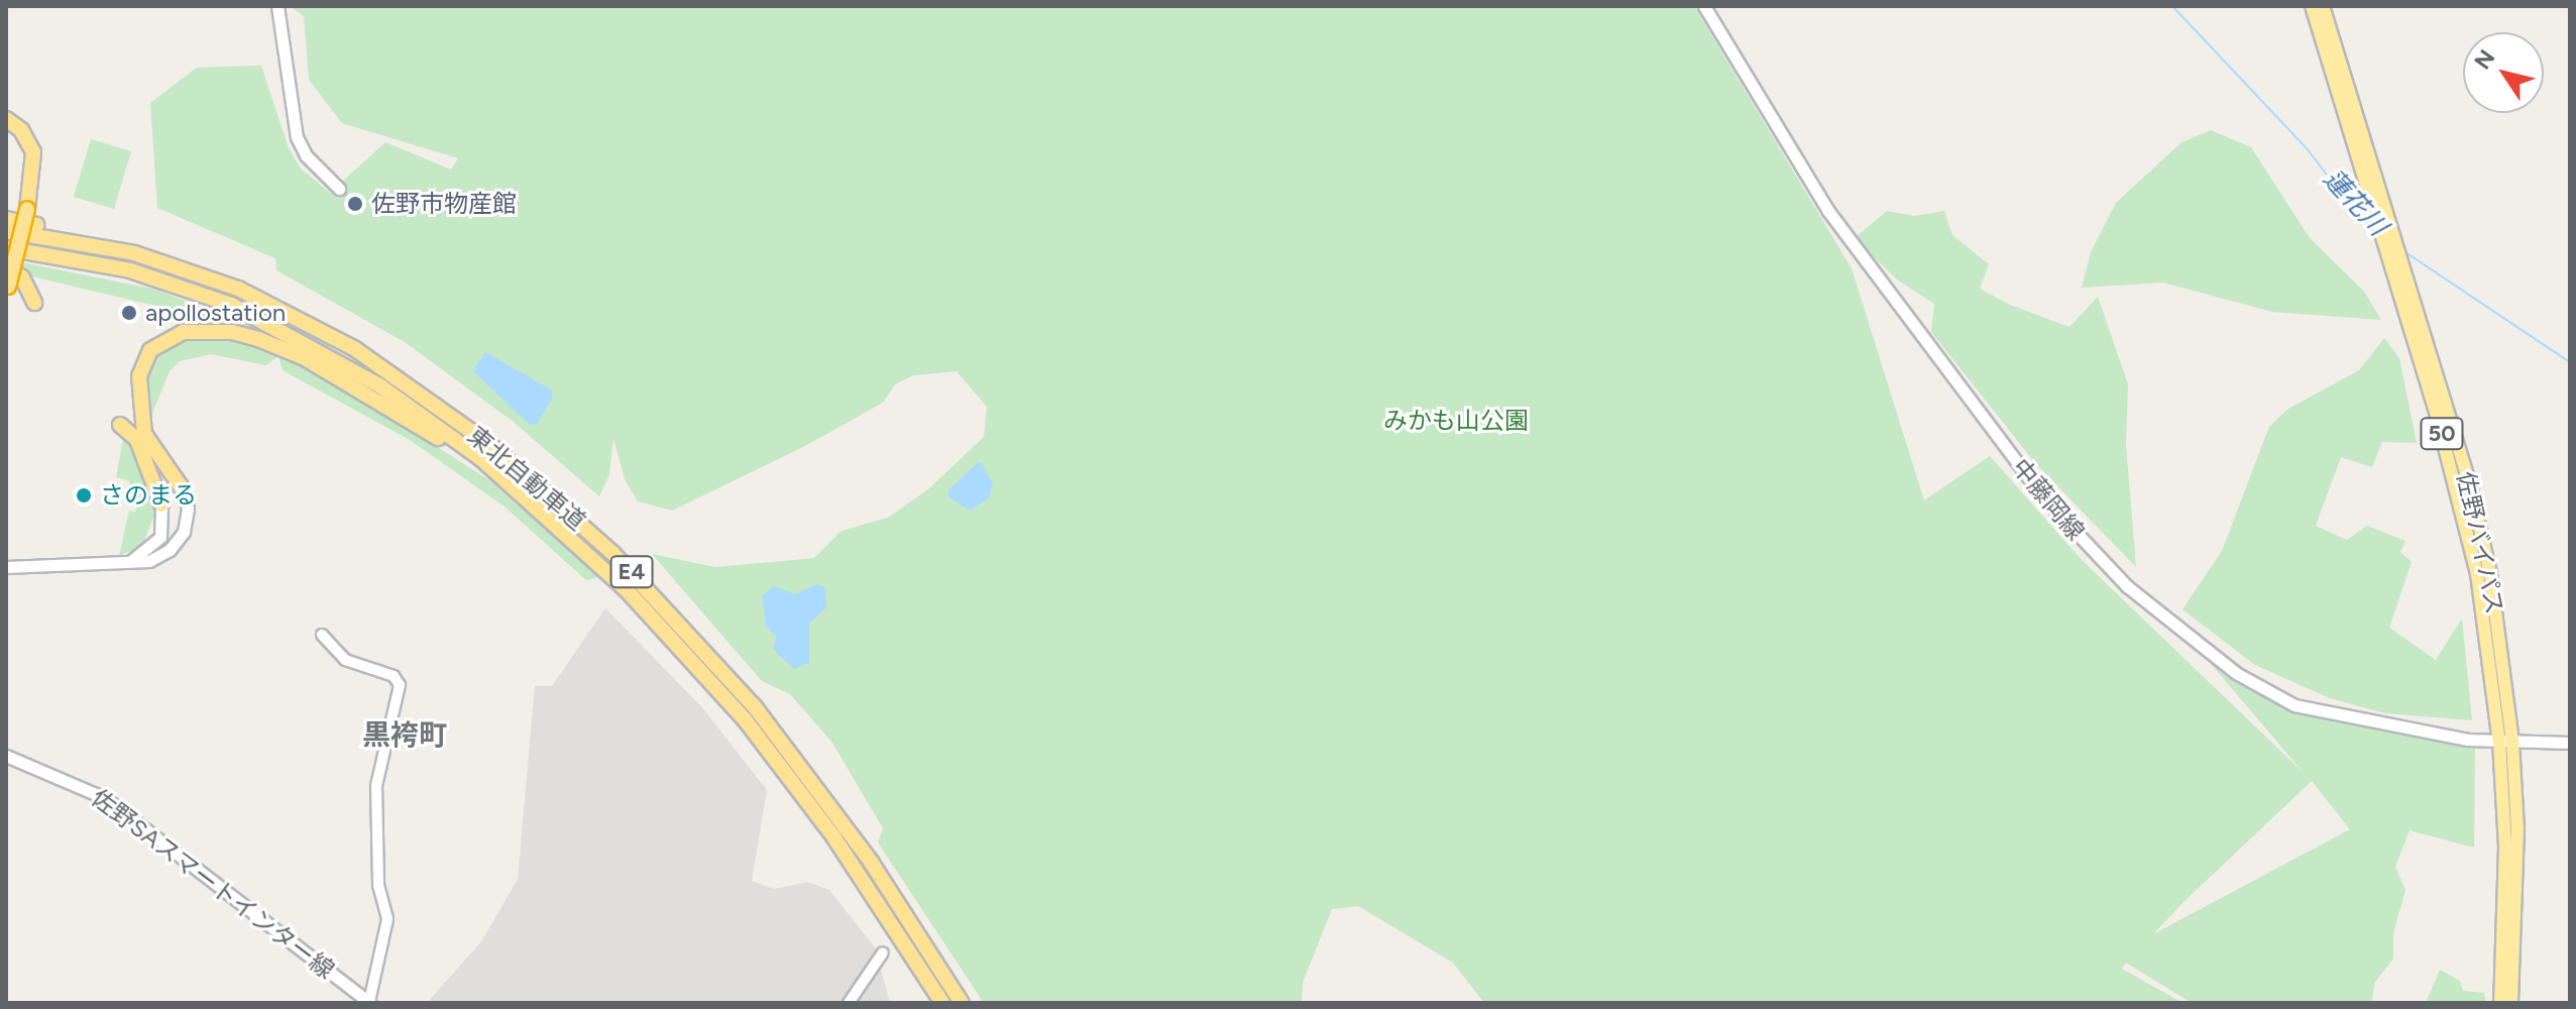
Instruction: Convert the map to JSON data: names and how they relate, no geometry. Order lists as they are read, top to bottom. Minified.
{"streets":{"highway":["50","東北自動車道","佐野バイパス","E4"],"main road":["中藤岡線","佐野SAスマートインター線"]},"crossings":[["中藤岡線","佐野バイパス"]],"districts":["黒袴町"],"water":["蓮花川"],"parks":["みかも山公園"],"places":["佐野市物産館","apollostation","さのまる"],"north":"top left"}
